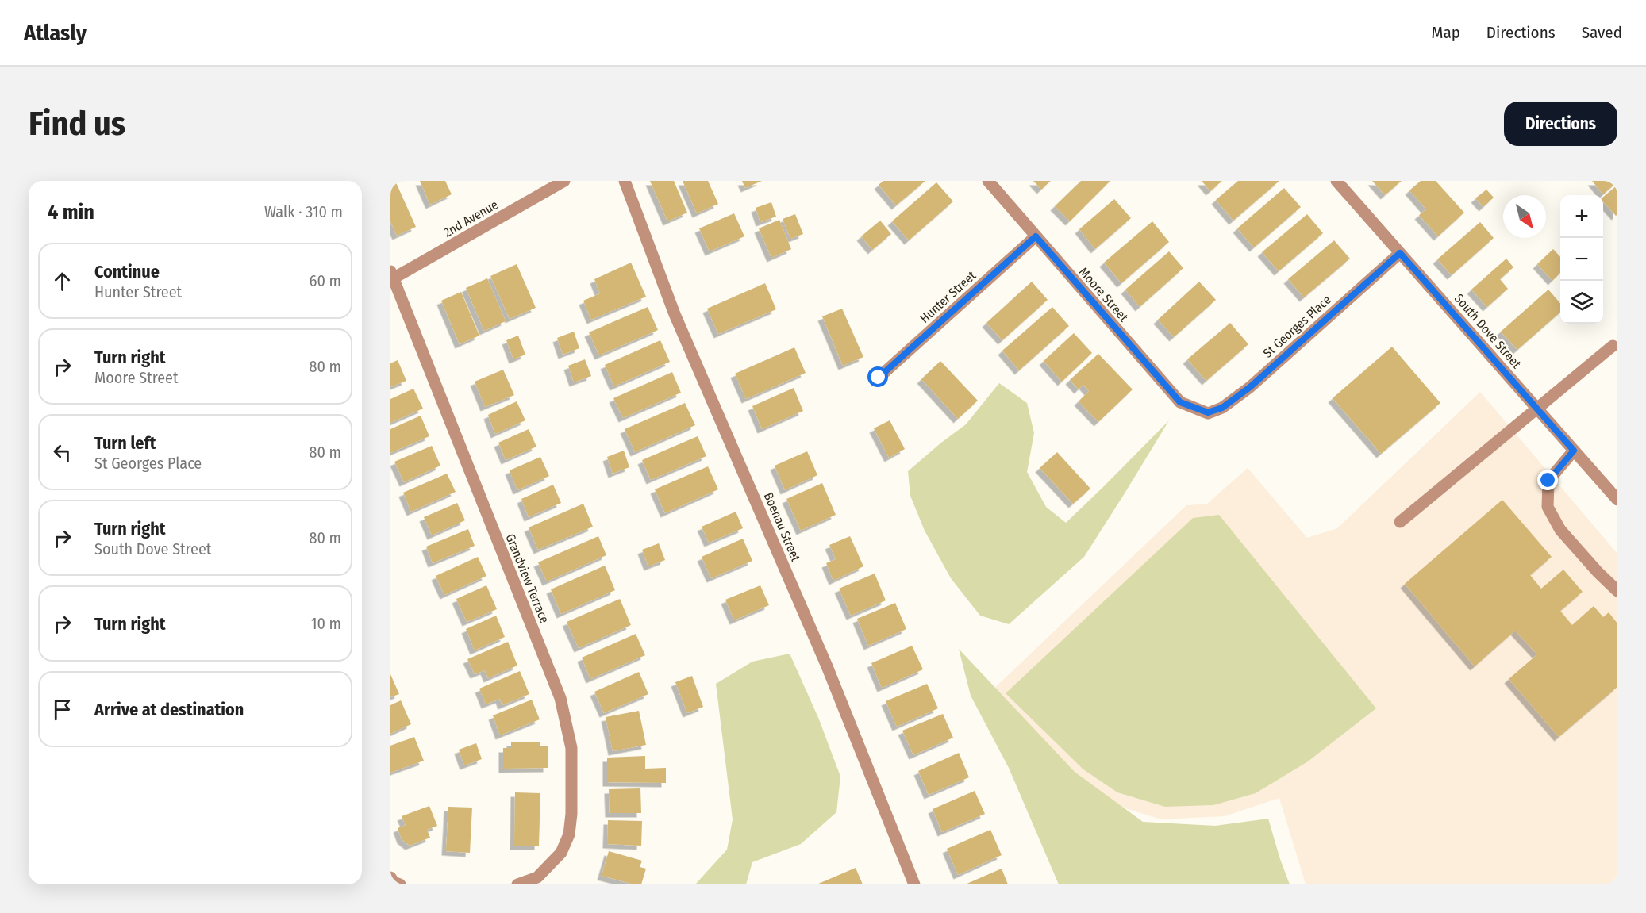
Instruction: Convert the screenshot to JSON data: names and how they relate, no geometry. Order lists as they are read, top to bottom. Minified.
{"streets":{"street":["2nd Avenue","Moore Street","Hunter Street","St Georges Place","South Dove Street","Boenau Street","Grandview Terrace"]},"crossings":[["2nd Avenue","Grandview Terrace"],["Moore Street","Hunter Street"],["Moore Street","St Georges Place"],["St Georges Place","South Dove Street"]],"north":"bottom right","page":{"header":"Atlasly","nav":["Map","Directions","Saved"],"buttons":"Directions","title":"Find us","heading":["4 min","Walk · 310 m"],"map_buttons":["+","−"],"list":[["Continue","Hunter Street","60 m"],["Turn right","Moore Street","80 m"],["Turn left","St Georges Place","80 m"],["Turn right","South Dove Street","80 m"],["Turn right","10 m"],"Arrive at destination"]}}
